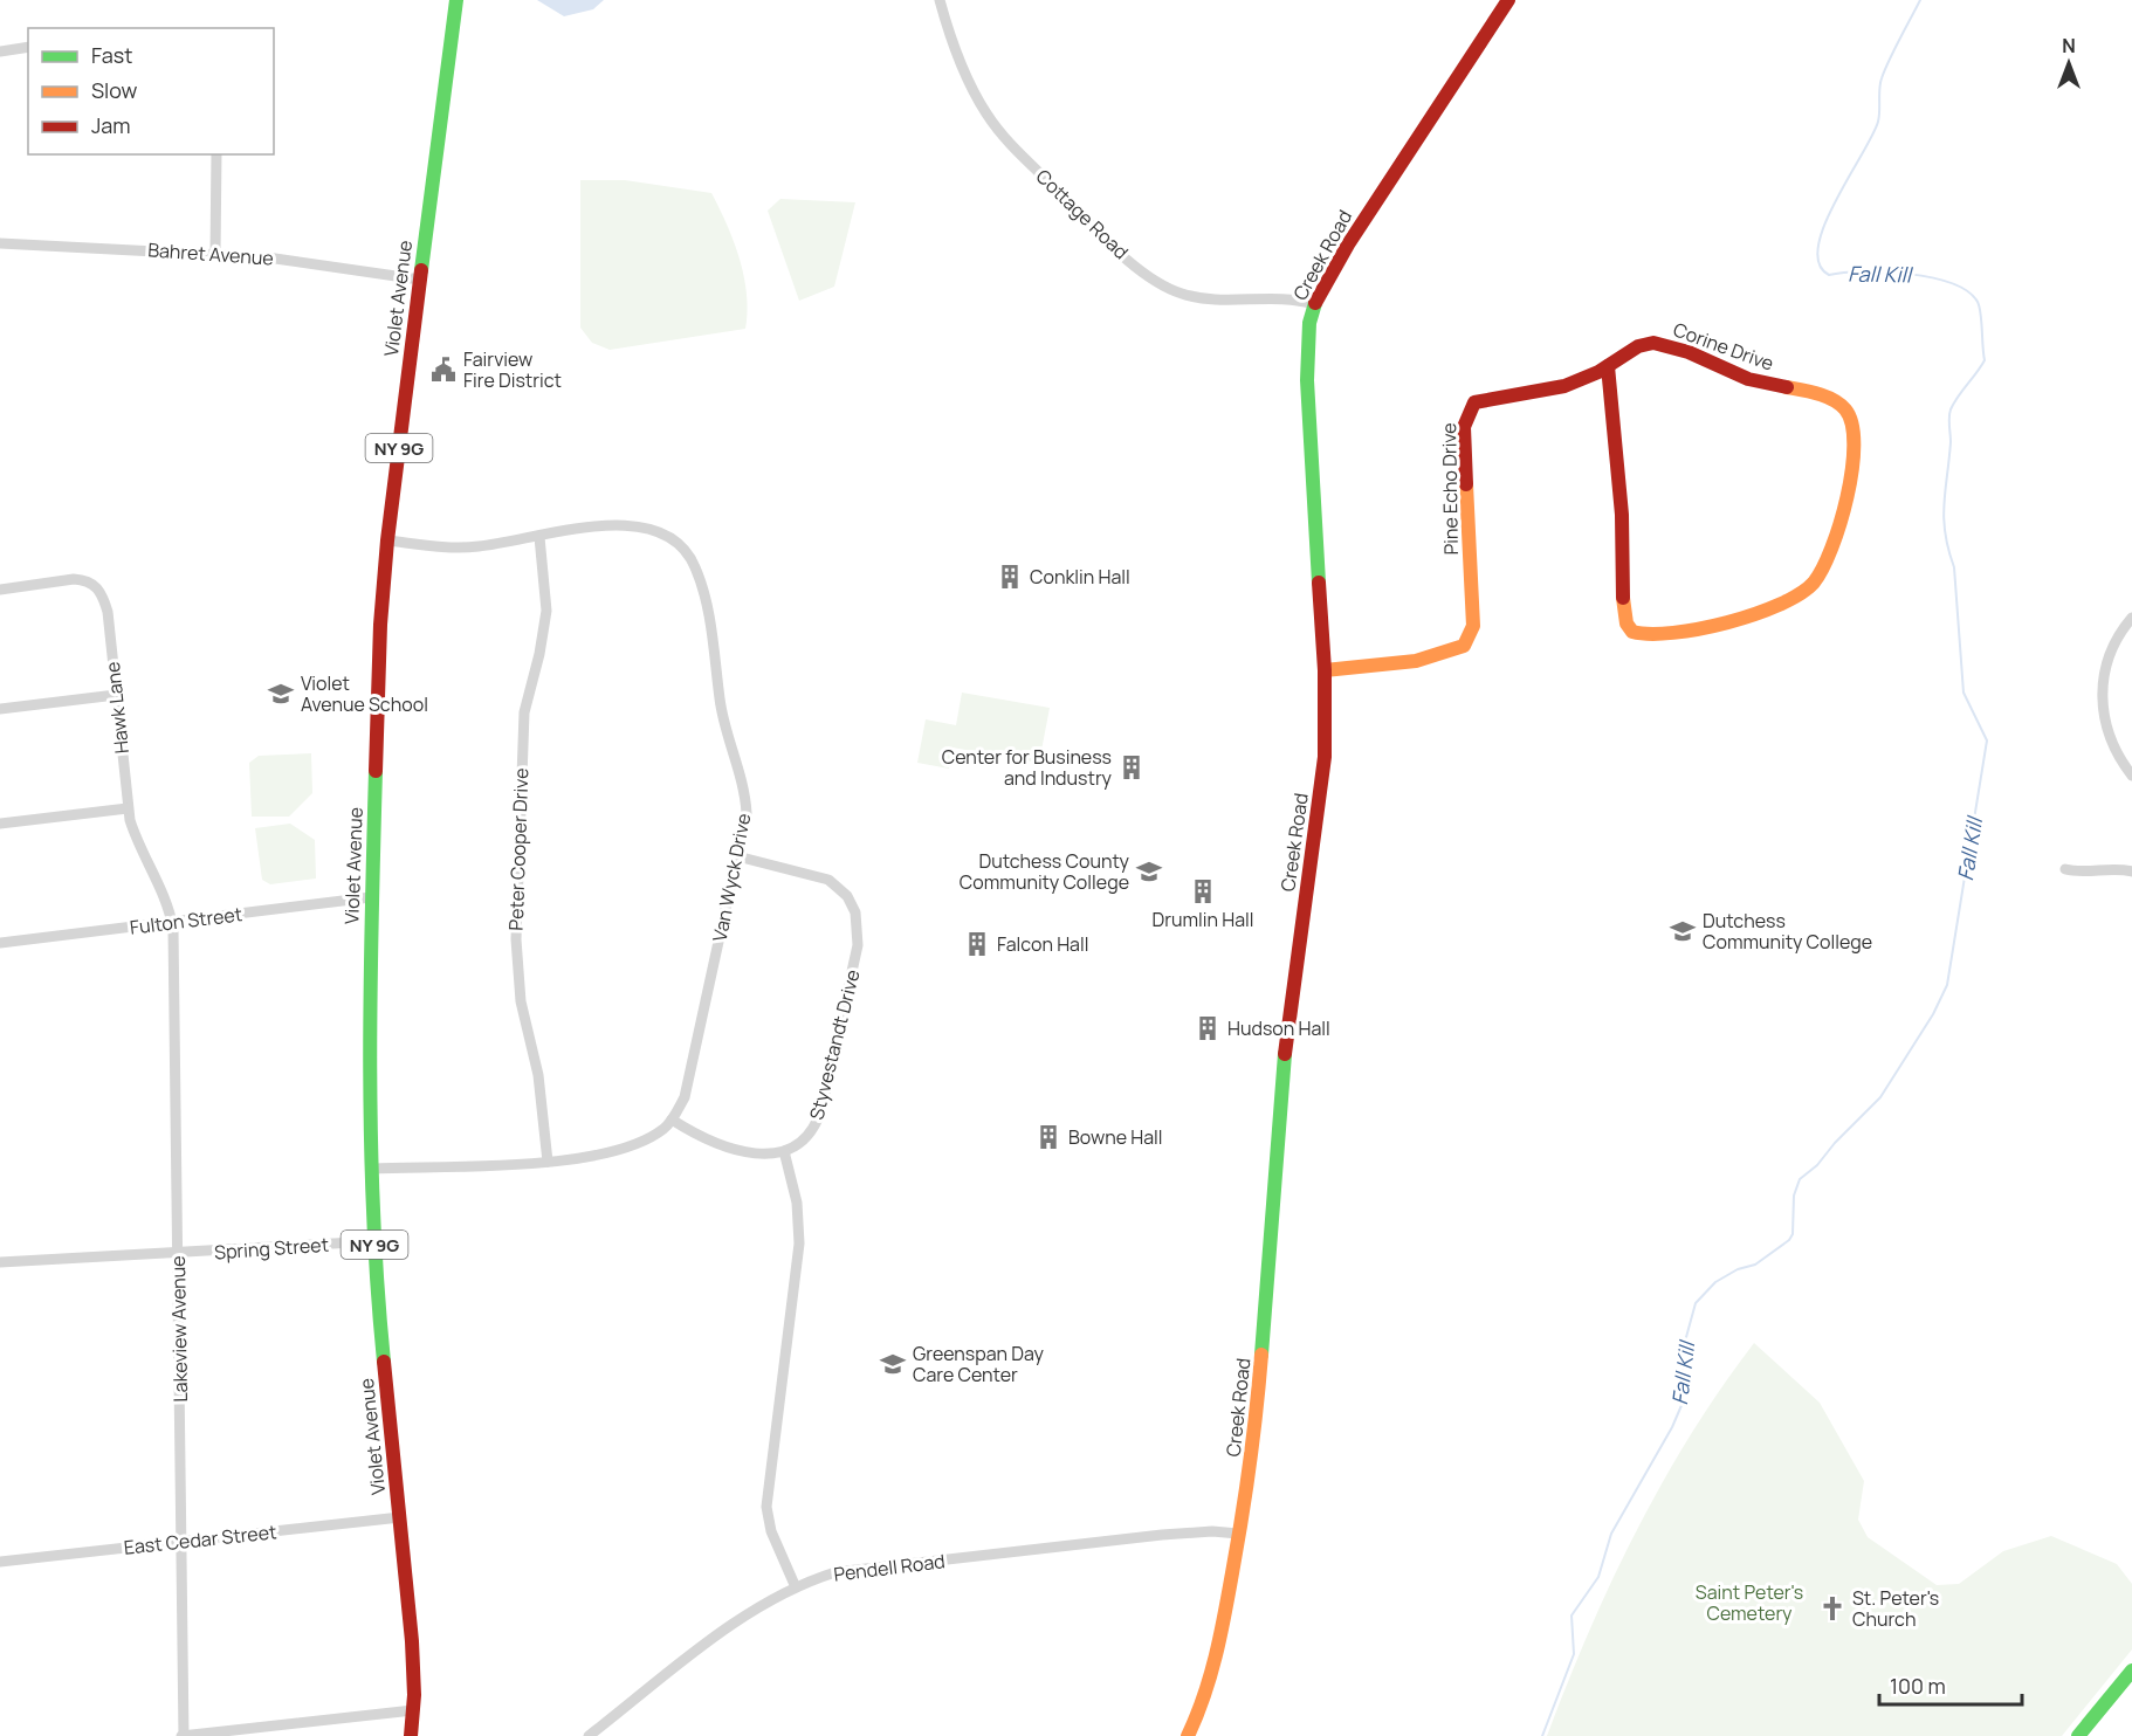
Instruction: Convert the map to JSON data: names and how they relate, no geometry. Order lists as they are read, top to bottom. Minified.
{"streets":{"street":["Cottage Road","Bahret Avenue","Creek Road","Violet Avenue","Corine Drive","NY 9G","Pine Echo Drive","Hawk Lane","Peter Cooper Drive","Van Wyck Drive","Fulton Street","Styvestandt Drive","Spring Street","Lakeview Avenue","East Cedar Street","Pendell Road"]},"crossings":[["Cottage Road","Creek Road"],["Bahret Avenue","Violet Avenue"],["Creek Road","Pine Echo Drive"],["Creek Road","Pendell Road"],["Violet Avenue","Van Wyck Drive"],["Violet Avenue","Fulton Street"],["Violet Avenue","Spring Street"],["Violet Avenue","East Cedar Street"],["Corine Drive","Pine Echo Drive"],["Hawk Lane","Fulton Street"],["Hawk Lane","Lakeview Avenue"],["Peter Cooper Drive","Van Wyck Drive"],["Van Wyck Drive","Styvestandt Drive"],["Fulton Street","Lakeview Avenue"],["Spring Street","Lakeview Avenue"],["Lakeview Avenue","East Cedar Street"]],"water":["Fall Kill"],"parks":["Saint Peter's Cemetery"],"places":{"public building":["Fairview Fire District"],"building":["Conklin Hall","Center for Business and Industry","Drumlin Hall","Falcon Hall","Hudson Hall","Bowne Hall"],"school or university":["Violet Avenue School","Dutchess County Community College","Dutchess Community College","Greenspan Day Care Center"],"church":["St. Peter's Church"]},"legend":["Fast","Slow","Jam"],"scale_bar":"100 m","north":"top"}
